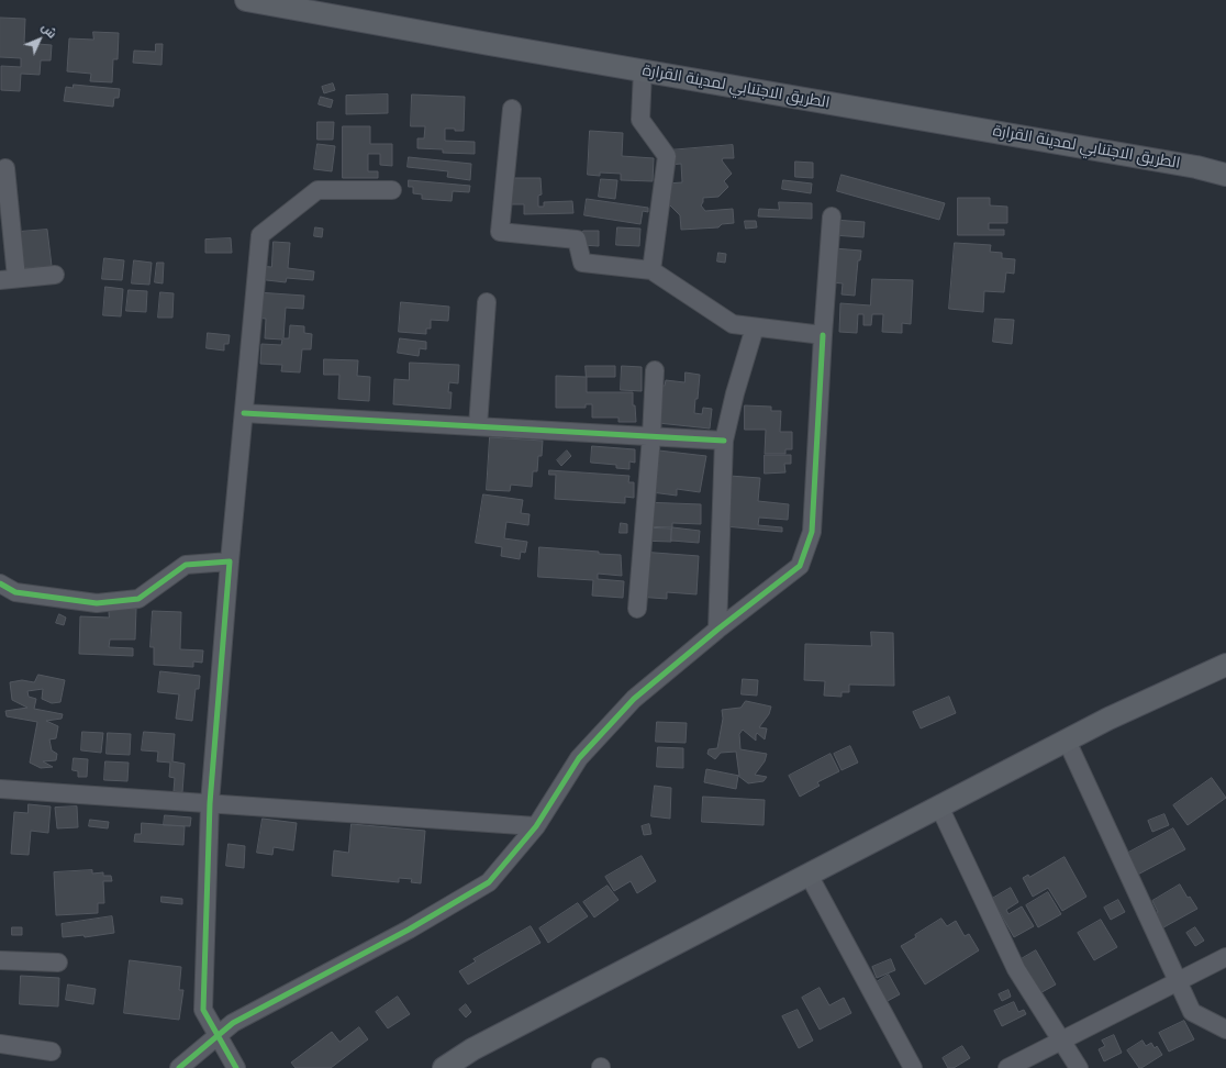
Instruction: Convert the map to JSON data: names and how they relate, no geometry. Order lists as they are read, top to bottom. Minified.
{"streets":{"main road":["الطريق الاجتنابي لمدينة القرارة"]},"north":"top right"}
